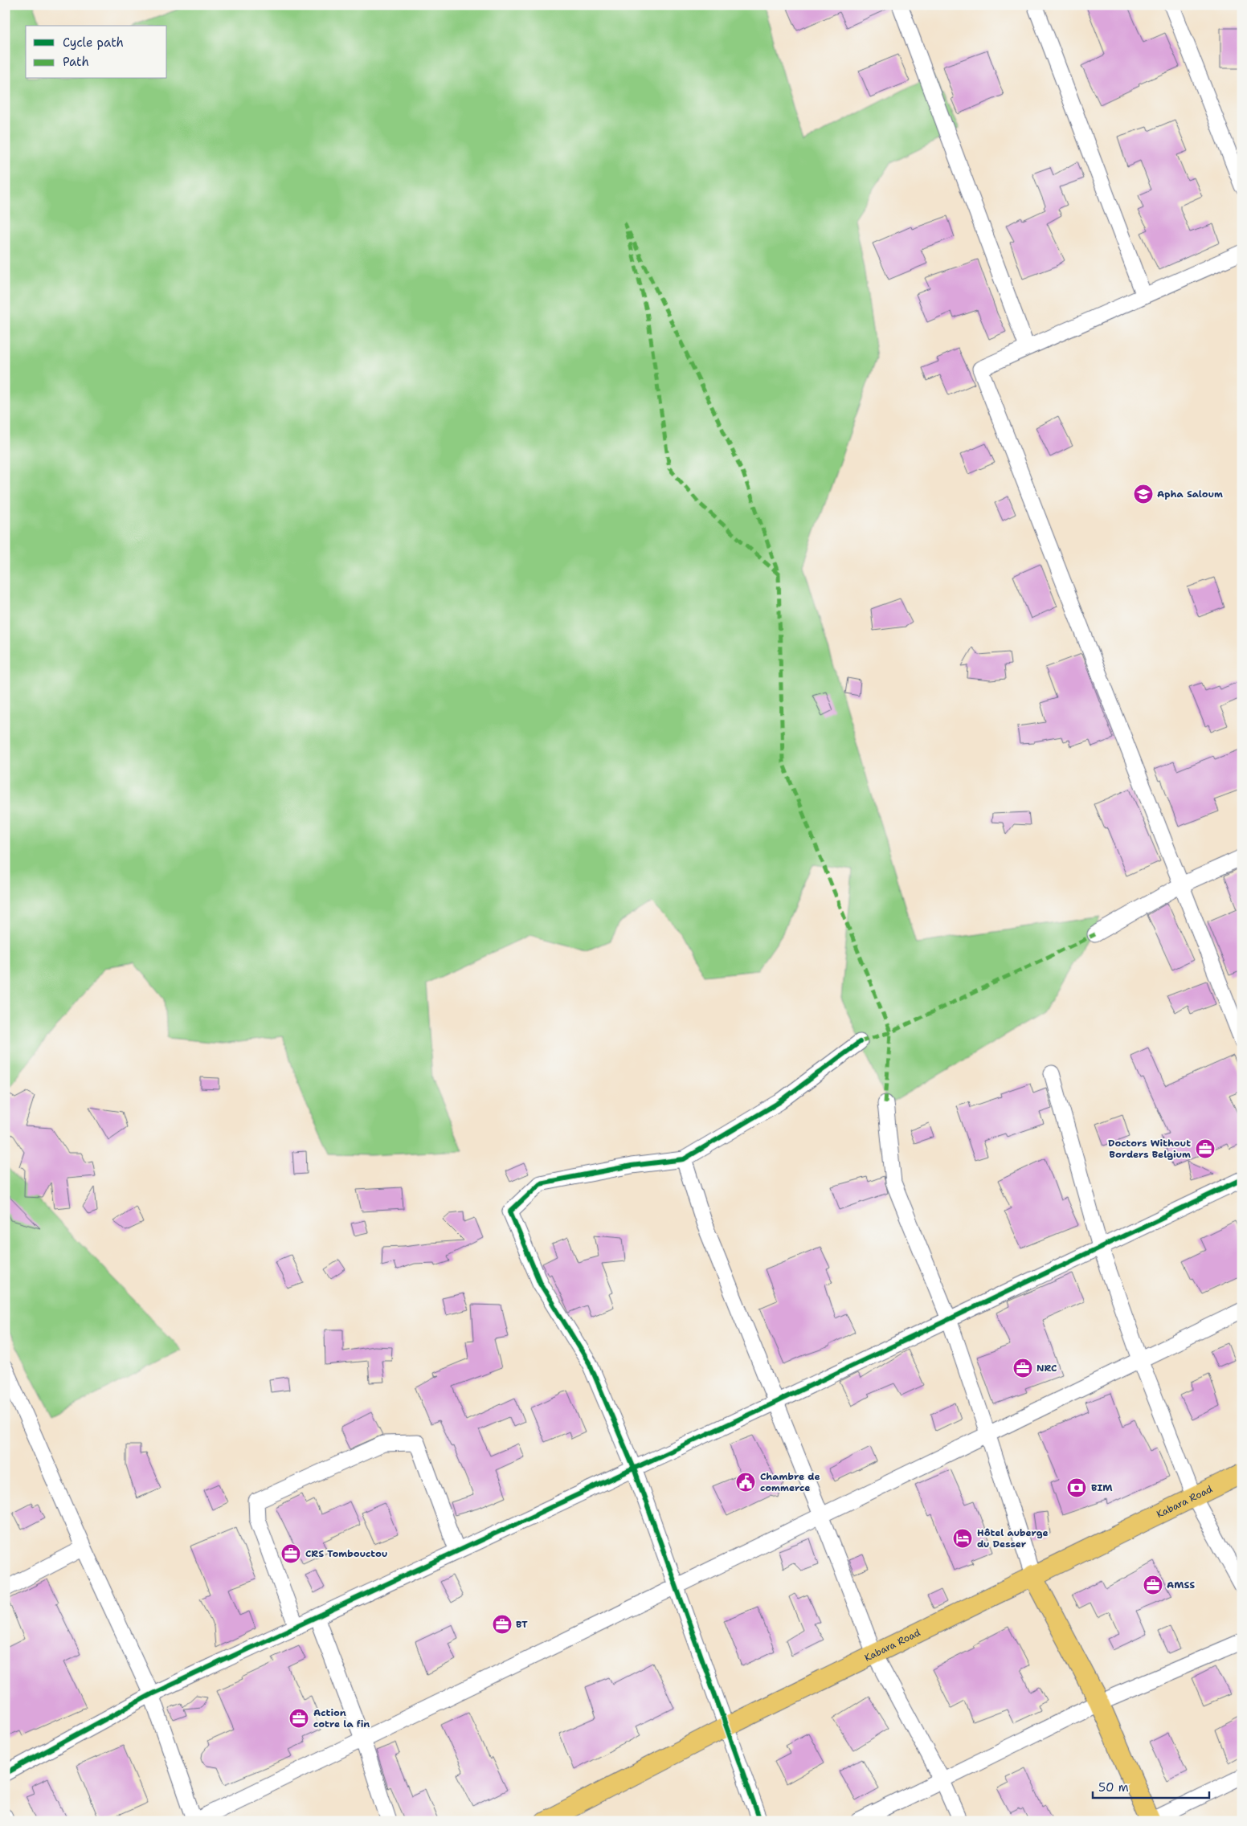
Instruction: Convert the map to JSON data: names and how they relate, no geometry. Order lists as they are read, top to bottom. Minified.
{"streets":{"main road":["Kabara Road"]},"places":{"school or university":["Apha Saloum"],"office":["Doctors Without Borders Belgium","NRC","CRS Tombouctou","AMSS","BT","Action cotre la fin"],"public building":["Chambre de commerce"],"bank":["BIM"],"hotel":["Hôtel auberge du Desser"]},"legend":["Cycle path","Path"],"scale_bar":"50 m"}
